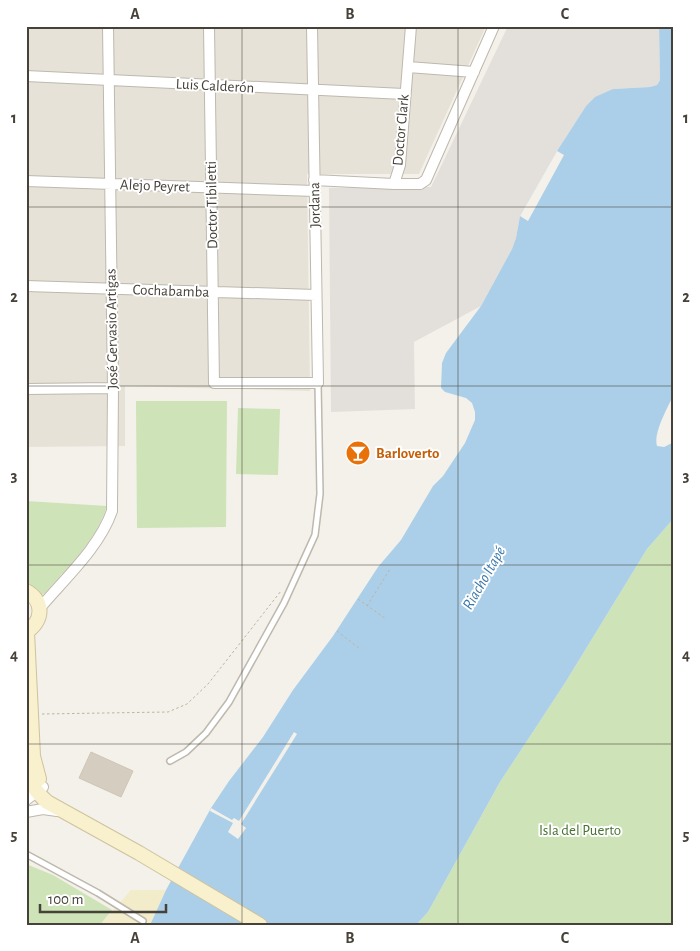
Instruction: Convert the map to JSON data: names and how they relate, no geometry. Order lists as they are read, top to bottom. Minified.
{"streets":{"street":["Luis Calderón","Doctor Clark","Alejo Peyret","Doctor Tibiletti","Jordana","Cochabamba","José Gervasio Artigas"]},"crossings":[["Luis Calderón","Doctor Clark"],["Luis Calderón","Doctor Tibiletti"],["Luis Calderón","Jordana"],["Luis Calderón","José Gervasio Artigas"],["Doctor Clark","Jordana"],["Alejo Peyret","Doctor Tibiletti"],["Alejo Peyret","Jordana"],["Alejo Peyret","José Gervasio Artigas"],["Doctor Tibiletti","Jordana"],["Doctor Tibiletti","Cochabamba"],["Jordana","Cochabamba"],["Cochabamba","José Gervasio Artigas"]],"water":["Riacho Itapé"],"parks":["Isla del Puerto"],"places":{"bar":["Barloverto"]},"scale_bar":"100 m","grid":{"columns":["A","B","C"],"rows":["1","2","3","4","5"]}}
